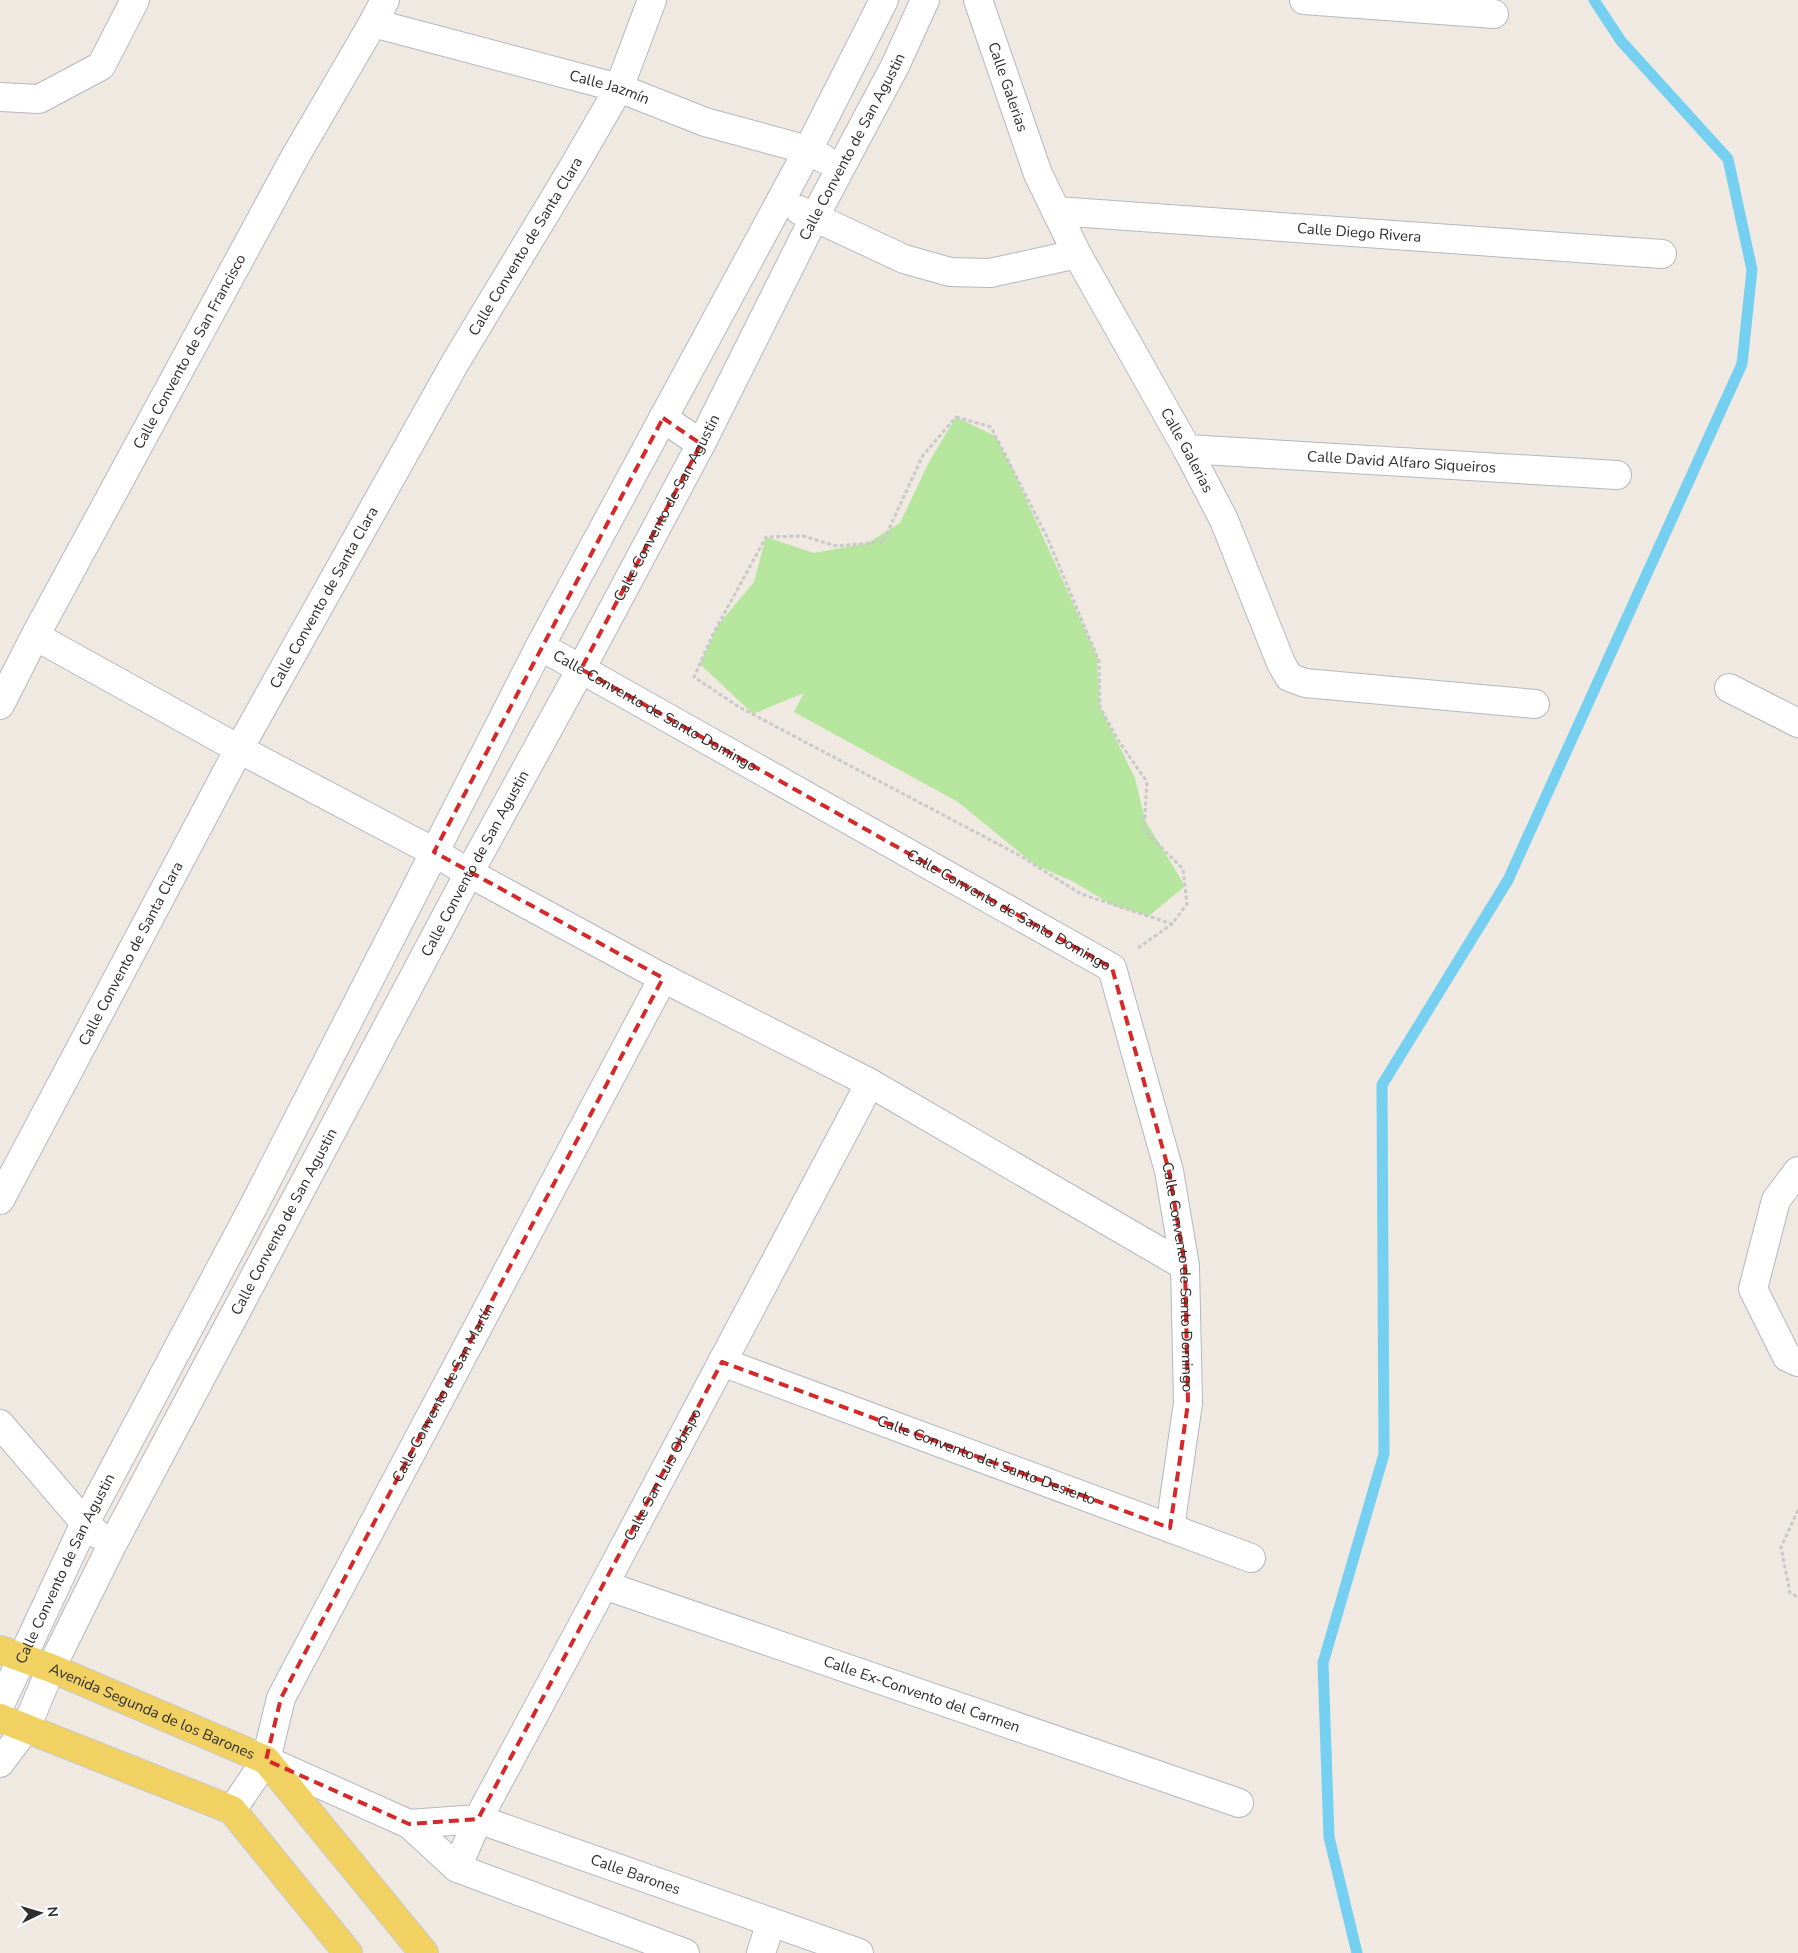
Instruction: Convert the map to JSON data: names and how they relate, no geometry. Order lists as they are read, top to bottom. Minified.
{"streets":{"main road":["Avenida Segunda de los Barones"],"street":["Calle Jazmín","Calle Galerias","Calle Convento de San Agustin","Calle Diego Rivera","Calle Convento de Santa Clara","Calle Convento de San Francisco","Calle David Alfaro Siqueiros","Calle Convento de Santo Domingo","Calle Convento de San Martín","Calle Convento del Santo Desierto","Calle San Luis Obispo","Calle Ex-Convento del Carmen","Calle Barones"]},"crossings":[["Calle Jazmín","Calle Convento de San Agustin"],["Calle Jazmín","Calle Convento de Santa Clara"],["Calle Jazmín","Calle Convento de San Francisco"],["Calle Galerias","Calle Diego Rivera"],["Calle Galerias","Calle David Alfaro Siqueiros"],["Calle Convento de San Agustin","Calle Convento de Santo Domingo"],["Calle Convento de San Agustin","Avenida Segunda de los Barones"],["Calle Convento de Santo Domingo","Calle Convento del Santo Desierto"],["Calle Convento de San Martín","Avenida Segunda de los Barones"],["Calle Convento de San Martín","Calle Barones"],["Calle Convento del Santo Desierto","Calle San Luis Obispo"],["Calle San Luis Obispo","Calle Ex-Convento del Carmen"],["Calle San Luis Obispo","Calle Barones"],["Avenida Segunda de los Barones","Calle Barones"]],"north":"right"}
